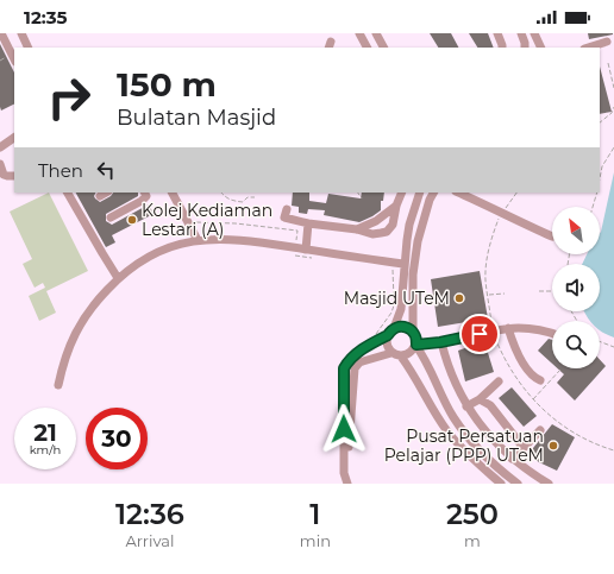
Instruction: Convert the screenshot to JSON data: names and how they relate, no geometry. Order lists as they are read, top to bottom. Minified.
{"places":["Kolej Kediaman Lestari (A)","Masjid UTeM","Pusat Persatuan Pelajar (PPP) UTeM"],"north":"top left","page":{"status":"12:35","turn":["150 m","Bulatan Masjid"],"then":"Then","speed":"21 km/h","limit":"30","eta":["12:36","Arrival","1","min","250","m"]}}
